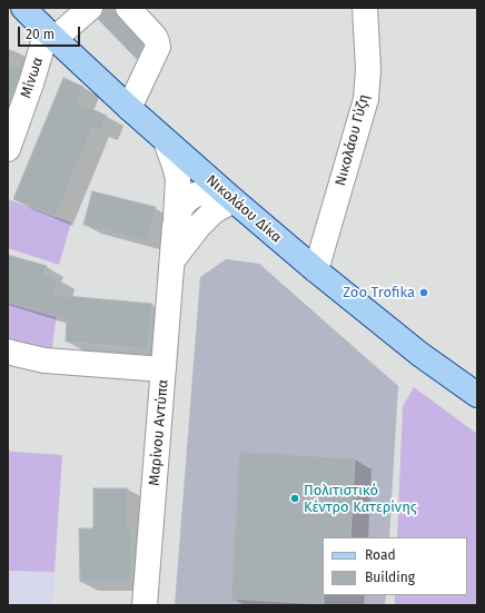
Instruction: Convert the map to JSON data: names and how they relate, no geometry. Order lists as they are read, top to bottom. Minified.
{"streets":{"main road":["Νικολάου Δίκα"],"street":["Μίνωα","Νικολάου Γύζη","Μαρίνου Αντύπα"]},"crossings":[["Μίνωα","Νικολάου Δίκα"],["Νικολάου Γύζη","Νικολάου Δίκα"],["Νικολάου Δίκα","Μαρίνου Αντύπα"]],"places":["Zoo Trofika","Πολιτιστικό Κέντρο Κατερίνης"],"legend":["Road","Building"],"scale_bar":"20 m"}
